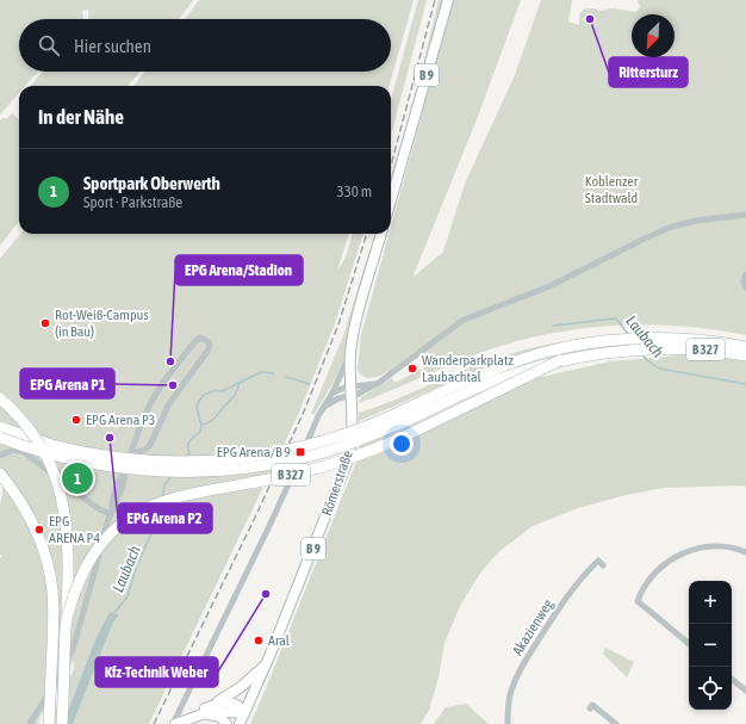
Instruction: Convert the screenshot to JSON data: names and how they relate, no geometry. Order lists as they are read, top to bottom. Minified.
{"streets":{"highway":["B 327"],"main road":["B 9","Römerstraße"],"street":["Akazienweg"]},"water":["Laubach"],"parks":["Koblenzer Stadtwald"],"places":{"other":["Rittersturz","Rot-Weiß-Campus (in Bau)","EPG Arena/Stadion","Wanderparkplatz Laubachtal","EPG Arena P1","EPG Arena P3","EPG Arena P2","EPG ARENA P4","Kfz-Technik Weber","Aral"],"transit":["EPG Arena/B 9"]},"north":"bottom left","page":{"search":"Hier suchen","heading":"In der Nähe","list":[{"mark":"1","name":"Sportpark Oberwerth","note":"Sport · Parkstraße","value":"330 m"}],"pins":"1","map_buttons":["+","−"]}}
